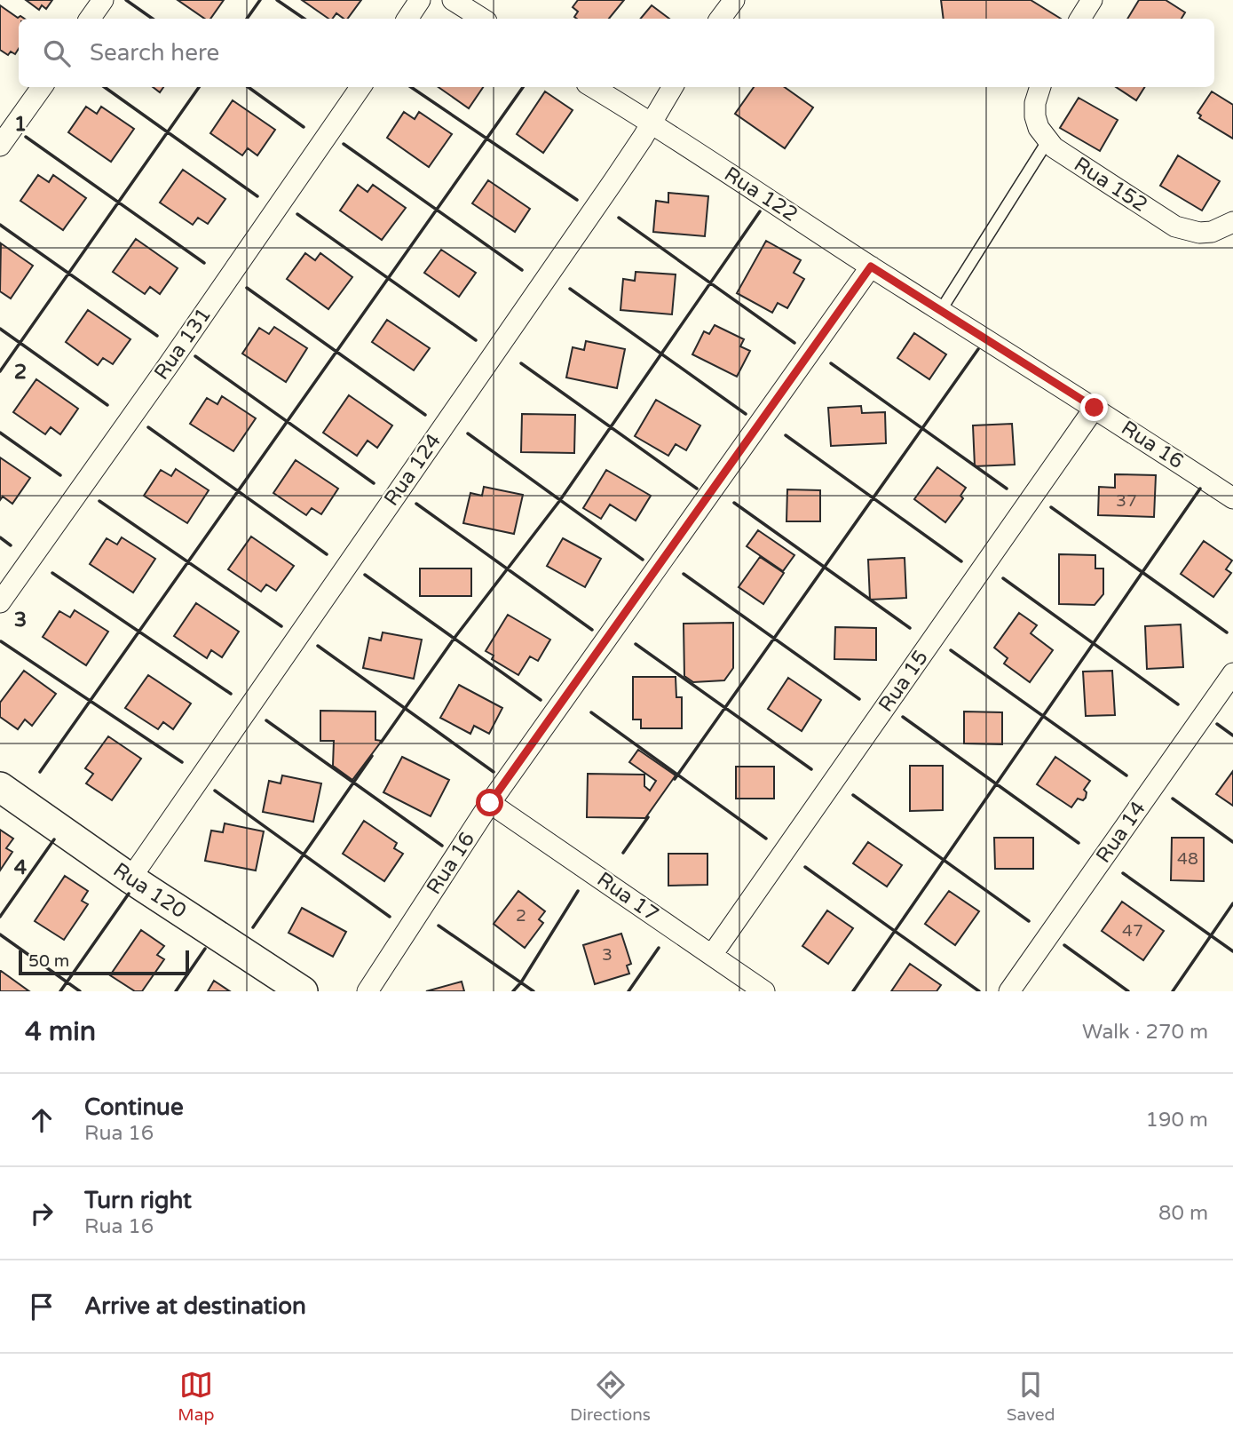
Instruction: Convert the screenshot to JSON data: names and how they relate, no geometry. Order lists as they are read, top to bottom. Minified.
{"streets":{"street":["Rua 152","Rua 122","Rua 131","Rua 16","Rua 124","Rua 15","Rua 14","Rua 120","Rua 17"]},"crossings":[["Rua 122","Rua 16"],["Rua 122","Rua 124"],["Rua 16","Rua 15"],["Rua 16","Rua 17"],["Rua 124","Rua 120"],["Rua 15","Rua 17"]],"house_numbers":["37","48","2","47","3"],"scale_bar":"50 m","page":{"search":"Search here","scale":"50 m","heading":["4 min","Walk · 270 m"],"list":[["Continue","Rua 16","190 m"],["Turn right","Rua 16","80 m"],"Arrive at destination"],"nav":["Map","Directions","Saved"]},"grid":{"rows":["1","2","3","4"]}}
